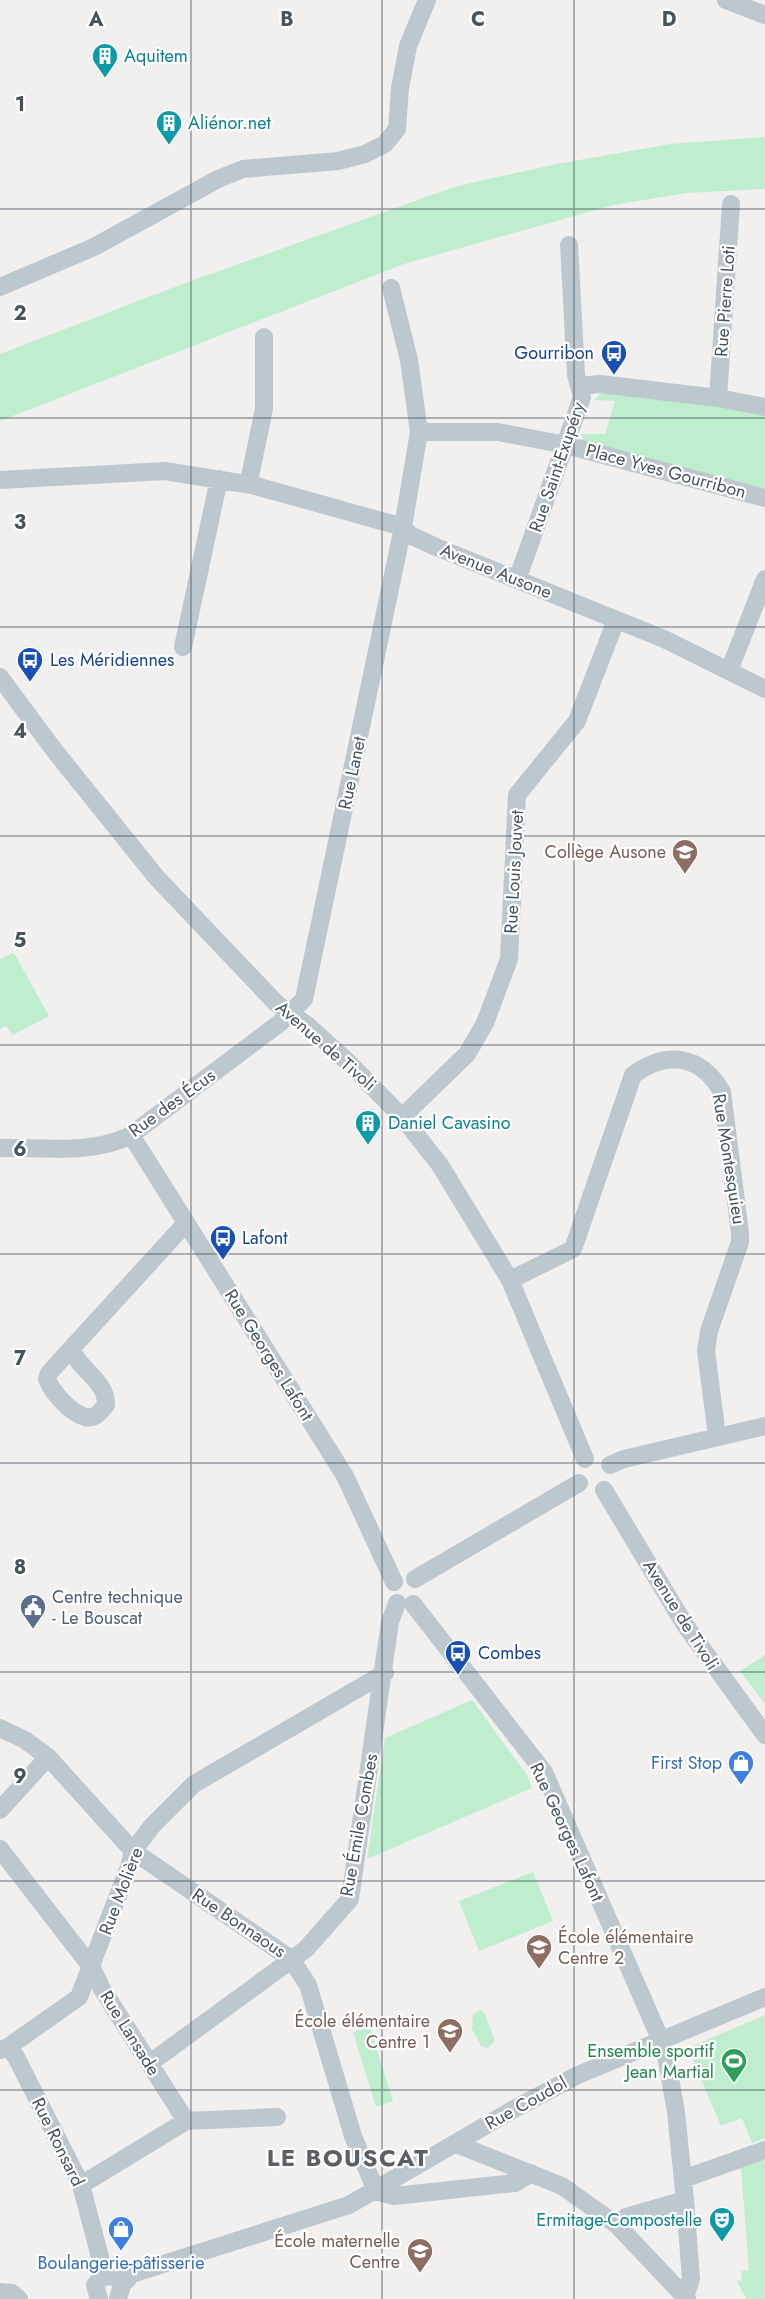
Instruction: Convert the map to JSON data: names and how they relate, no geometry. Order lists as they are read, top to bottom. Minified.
{"streets":{"street":["Rue Pierre Loti","Rue Saint-Exupéry","Place Yves Gourribon","Avenue Ausone","Rue Lanet","Rue Louis Jouvet","Avenue de Tivoli","Rue des Écus","Rue Montesquieu","Rue Georges Lafont","Rue Émile Combes","Rue Molière","Rue Bonnaous","Rue Lansade","Rue Coudol","Rue Ronsard"]},"crossings":[["Rue Saint-Exupéry","Place Yves Gourribon"],["Rue Saint-Exupéry","Avenue Ausone"],["Place Yves Gourribon","Rue Lanet"],["Avenue Ausone","Rue Lanet"],["Avenue Ausone","Rue Louis Jouvet"],["Rue Lanet","Avenue de Tivoli"],["Rue Lanet","Rue des Écus"],["Rue Louis Jouvet","Avenue de Tivoli"],["Avenue de Tivoli","Rue des Écus"],["Avenue de Tivoli","Rue Montesquieu"],["Rue des Écus","Rue Georges Lafont"],["Rue Georges Lafont","Rue Émile Combes"],["Rue Georges Lafont","Rue Coudol"],["Rue Émile Combes","Rue Molière"],["Rue Émile Combes","Rue Bonnaous"],["Rue Émile Combes","Rue Lansade"],["Rue Molière","Rue Bonnaous"],["Rue Molière","Rue Lansade"],["Rue Molière","Rue Ronsard"],["Rue Bonnaous","Rue Coudol"]],"districts":["LE BOUSCAT"],"places":{"building":["Aquitem","Aliénor.net","Daniel Cavasino"],"bus stop":["Gourribon","Les Méridiennes","Lafont","Combes"],"school or university":["Collège Ausone","École élémentaire Centre 2","École élémentaire Centre 1","École maternelle Centre"],"public building":["Centre technique - Le Bouscat"],"shop":["First Stop","Boulangerie-pâtisserie"],"sports":["Ensemble sportif Jean Martial"],"theatre":["Ermitage-Compostelle"]},"grid":{"columns":["A","B","C","D"],"rows":["1","2","3","4","5","6","7","8","9"]}}
